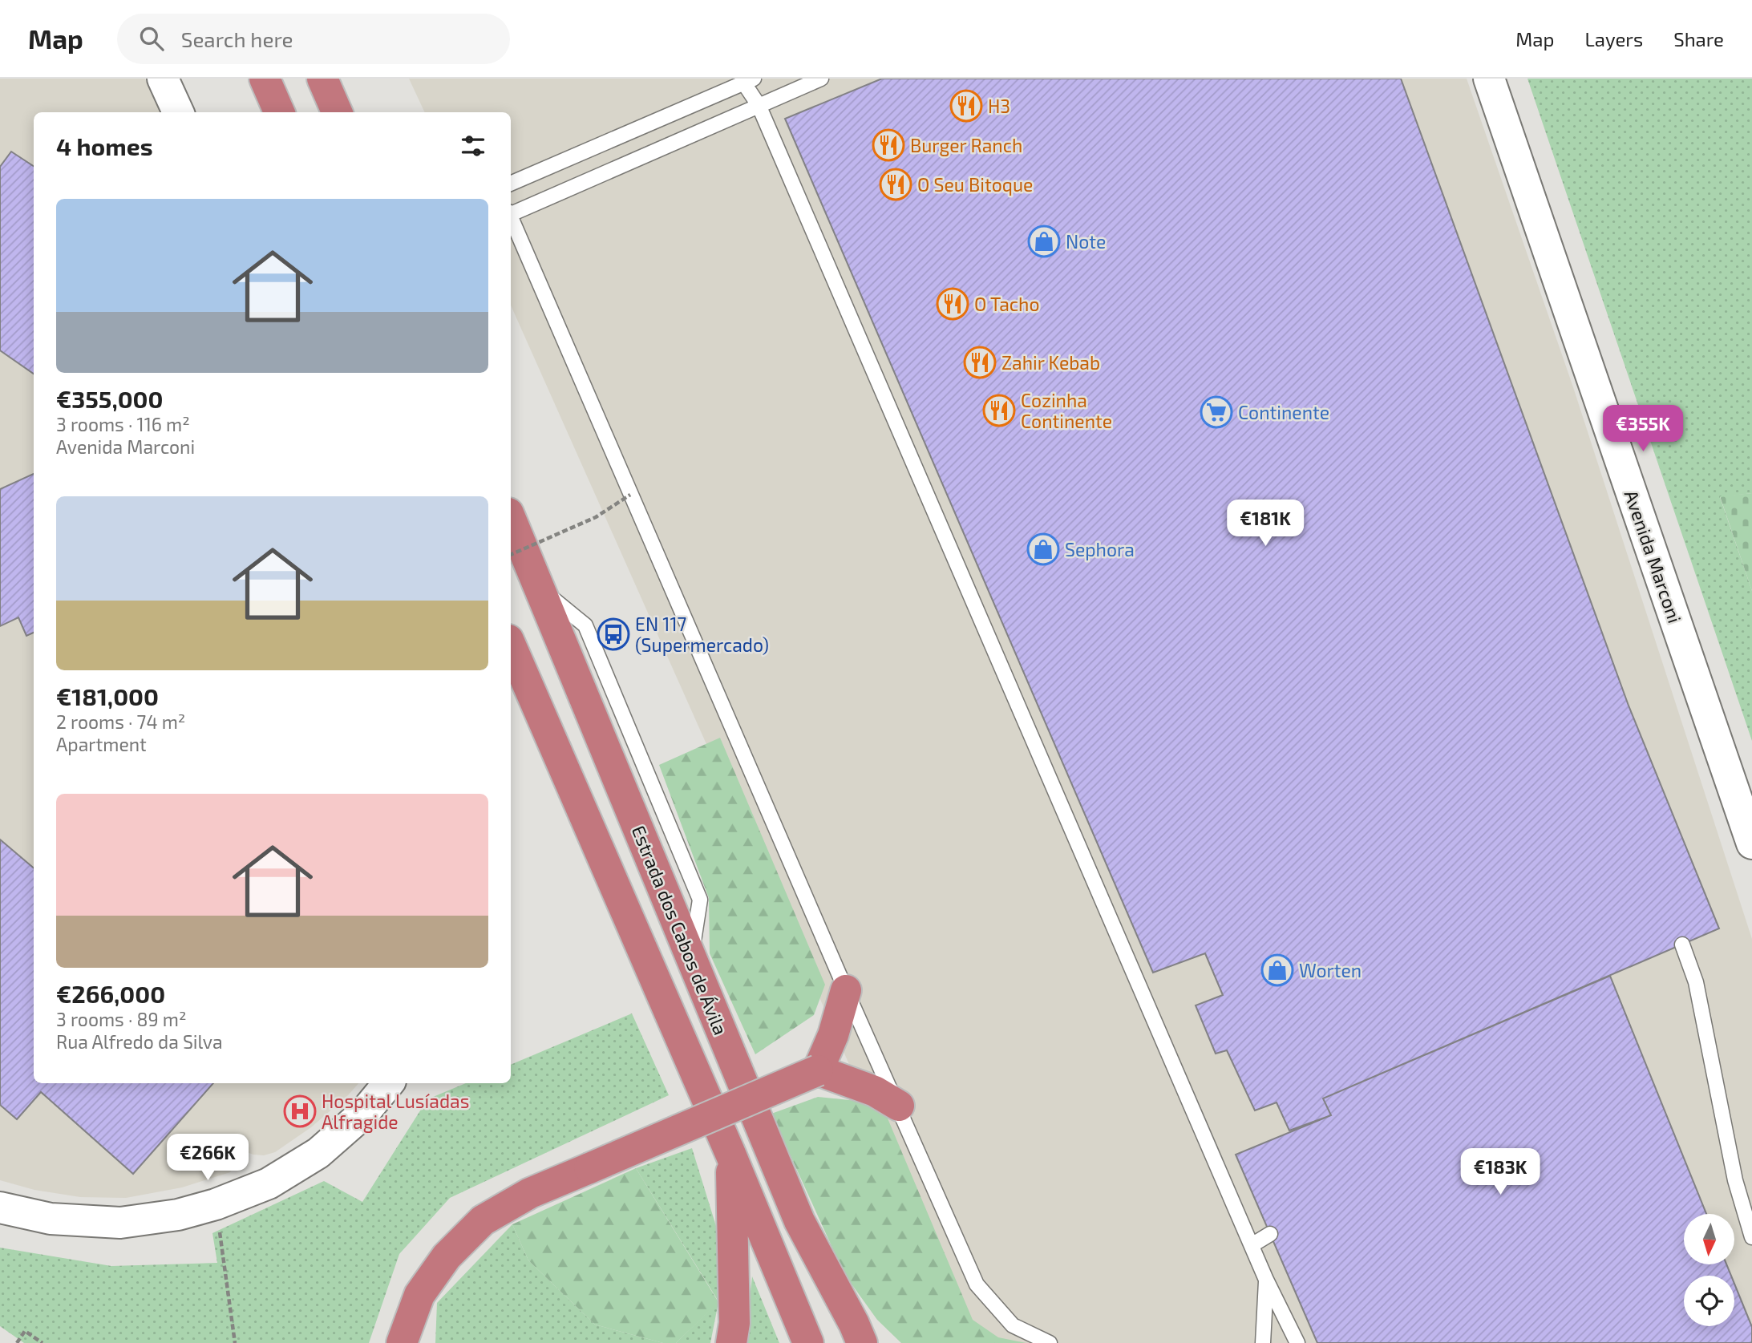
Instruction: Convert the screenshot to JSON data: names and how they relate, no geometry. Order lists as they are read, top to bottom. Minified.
{"streets":{"highway":["Estrada dos Cabos de Ávila"],"street":["Avenida Marconi"]},"places":{"restaurant":["H3","Burger Ranch","O Seu Bitoque","O Tacho","Zahir Kebab","Cozinha Continente"],"shop":["Note","Sephora","Worten"],"supermarket":["Continente"],"bus stop":["EN 117 (Supermercado)"],"hospital":["Hospital Lusíadas Alfragide"]},"north":"bottom","page":{"header":"Map","search":"Search here","nav":["Map","Layers","Share"],"heading":"4 homes","list":[{"name":"€355,000","note":"3 rooms · 116 m² · Avenida Marconi"},{"name":"€181,000","note":"2 rooms · 74 m² · Apartment"},{"name":"€266,000","note":"3 rooms · 89 m² · Rua Alfredo da Silva"}],"price":["€355K","€181K","€266K","€183K"]}}
